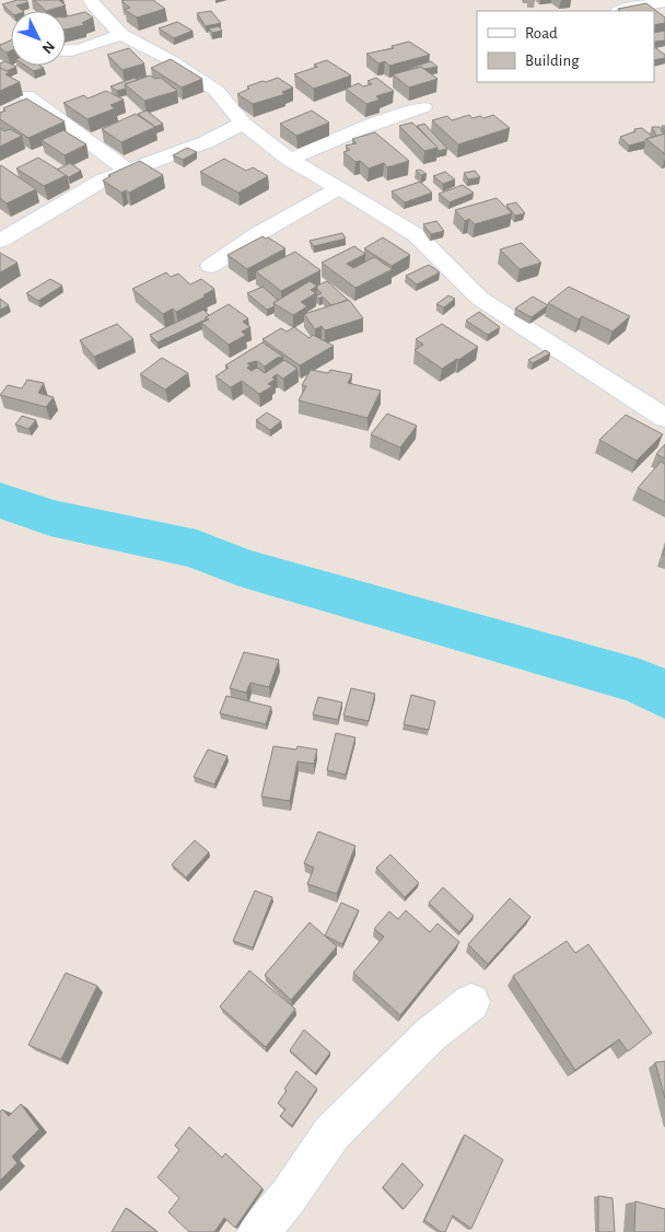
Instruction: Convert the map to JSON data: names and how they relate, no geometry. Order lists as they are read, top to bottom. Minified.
{"legend":["Road","Building"],"north":"bottom right"}
